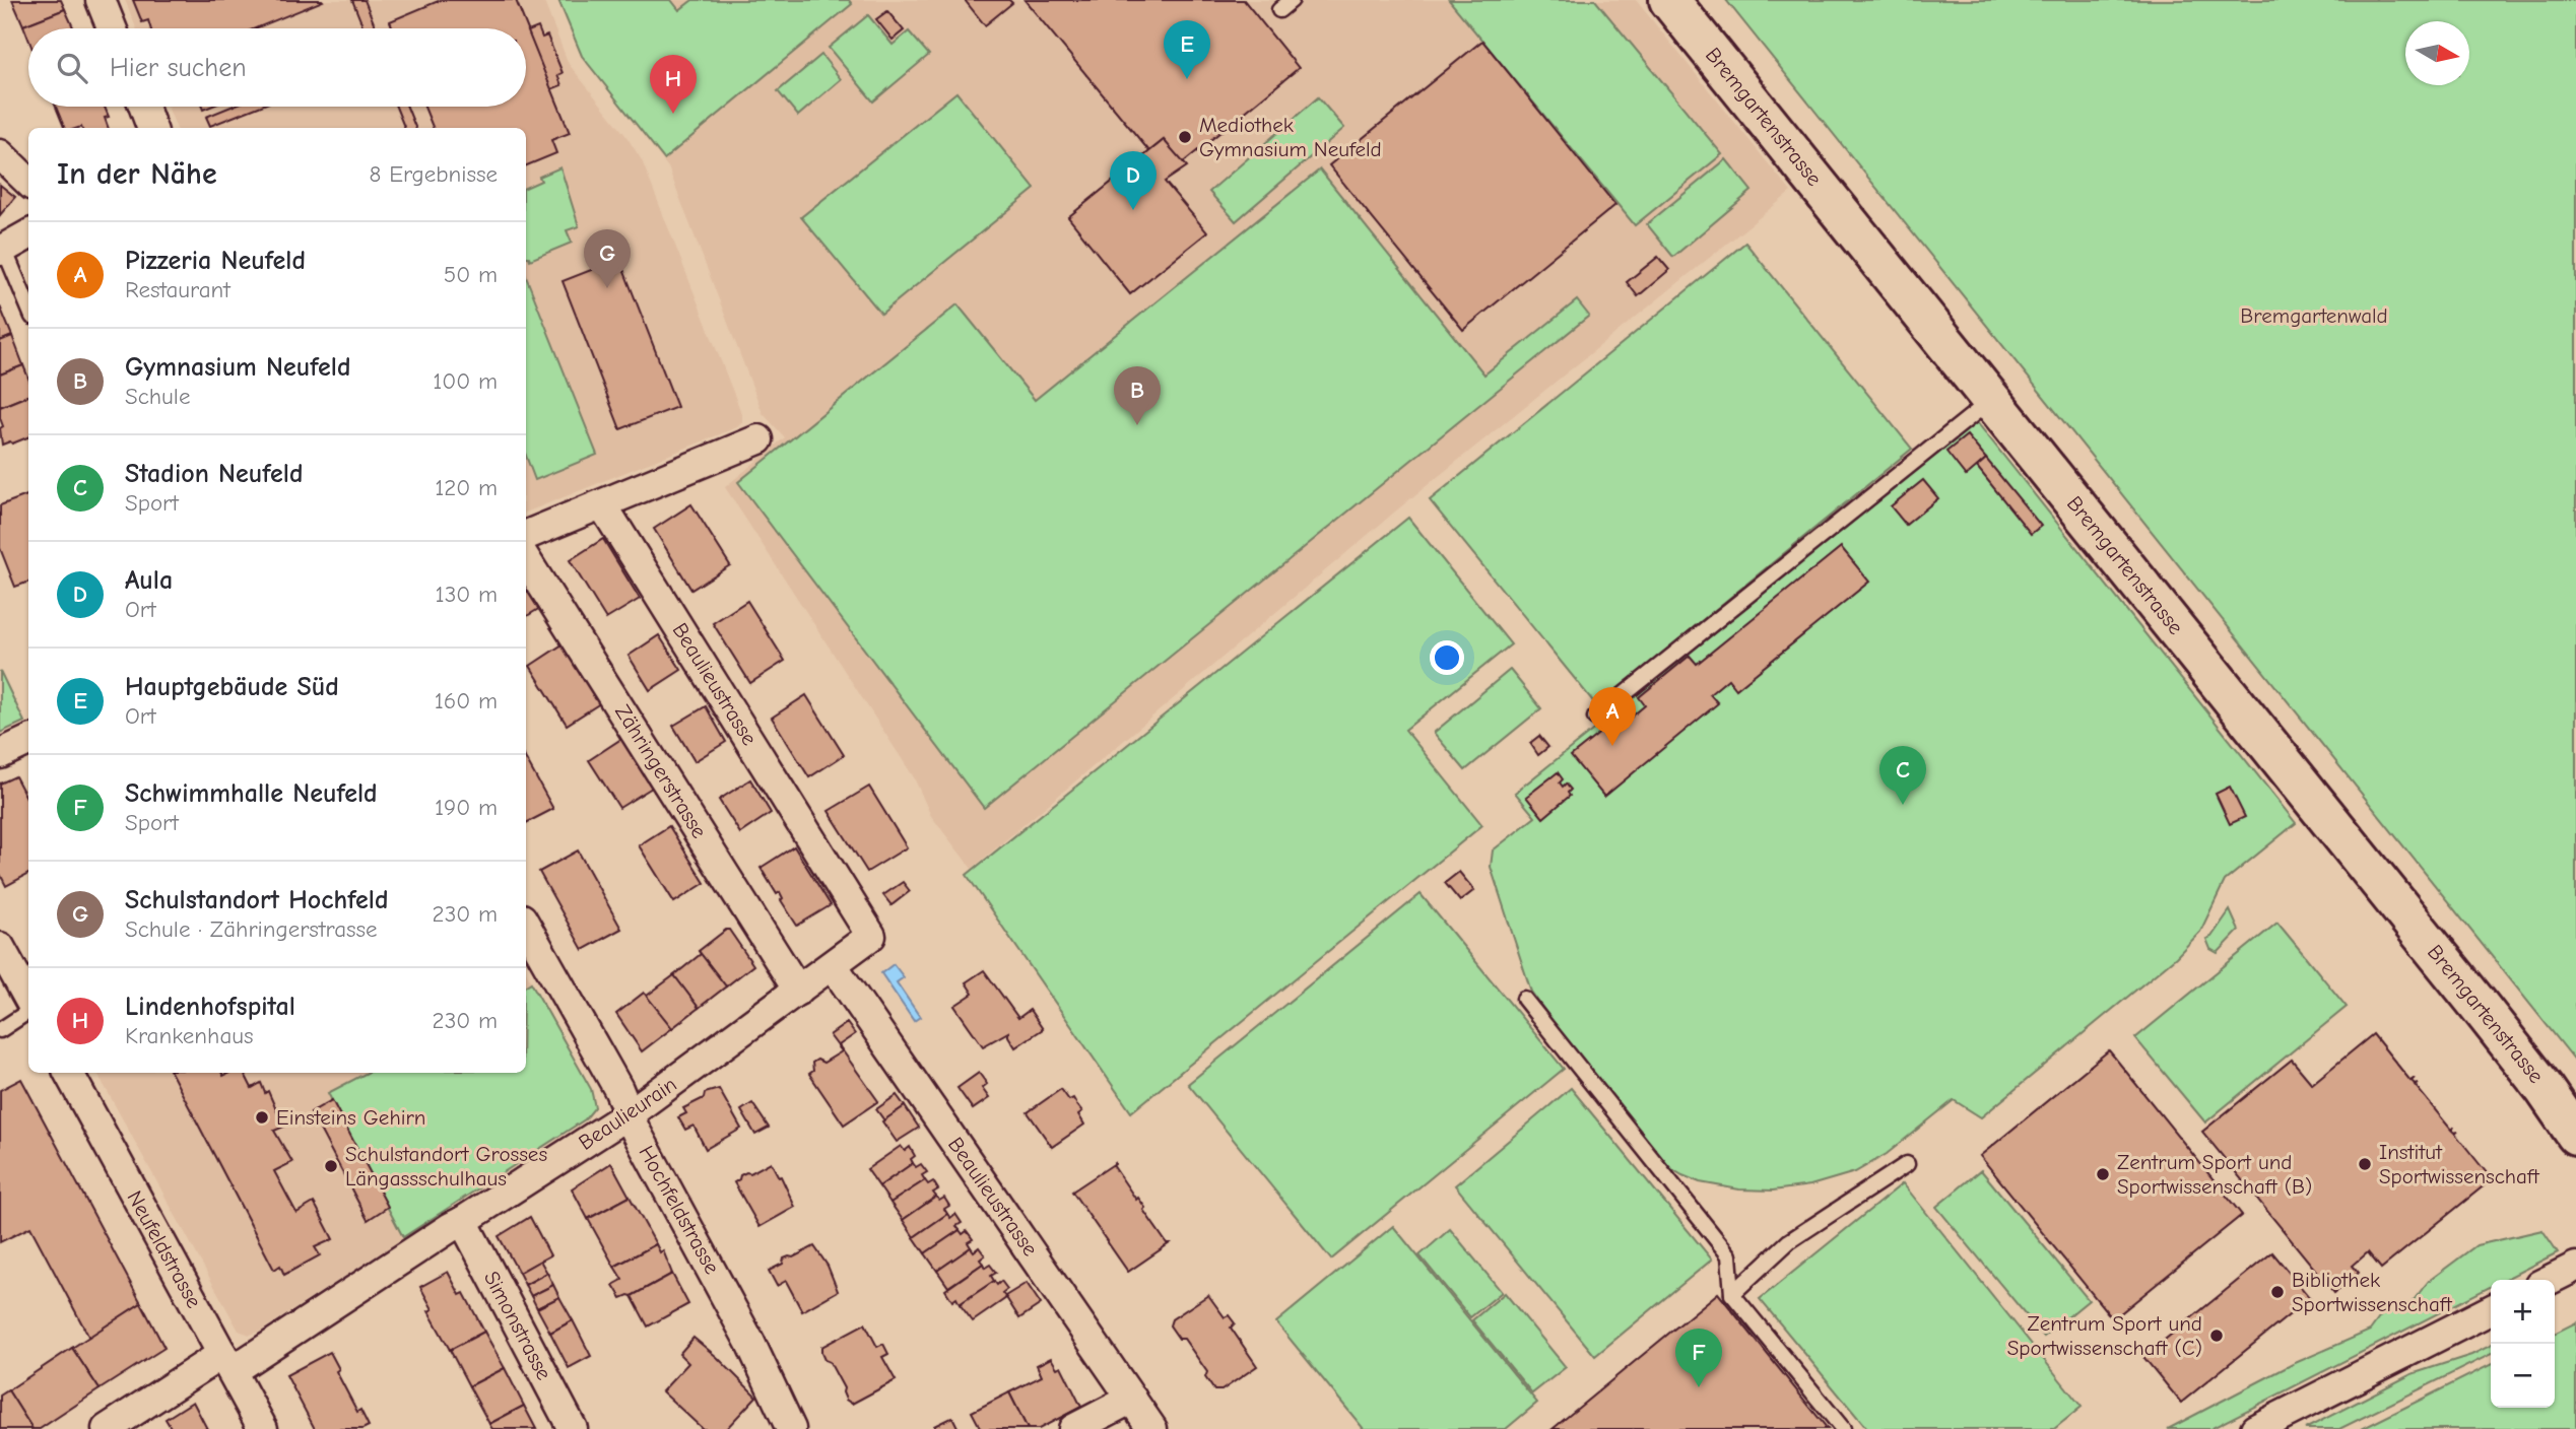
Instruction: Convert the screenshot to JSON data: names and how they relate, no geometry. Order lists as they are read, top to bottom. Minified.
{"streets":{"main road":["Bremgartenstrasse"],"street":["Beaulieustrasse","Zähringerstrasse","Beaulieurain","Hochfeldstrasse","Neufeldstrasse","Simonstrasse"]},"crossings":[["Beaulieustrasse","Beaulieurain"],["Zähringerstrasse","Beaulieurain"],["Beaulieurain","Hochfeldstrasse"],["Beaulieurain","Neufeldstrasse"],["Beaulieurain","Simonstrasse"]],"parks":["Bremgartenwald"],"places":["Mediothek Gymnasium Neufeld","Einsteins Gehirn","Institut Sportwissenschaft","Schulstandort Grosses Längassschulhaus","Zentrum Sport und Sportwissenschaft (B)","Bibliothek Sportwissenschaft","Zentrum Sport und Sportwissenschaft (C)"],"north":"right","page":{"pins":["E","H","D","G","B","A","C","F"],"search":"Hier suchen","heading":["In der Nähe","8 Ergebnisse"],"list":[{"mark":"A","name":"Pizzeria Neufeld","note":"Restaurant","value":"50 m"},{"mark":"B","name":"Gymnasium Neufeld","note":"Schule","value":"100 m"},{"mark":"C","name":"Stadion Neufeld","note":"Sport","value":"120 m"},{"mark":"D","name":"Aula","note":"Ort","value":"130 m"},{"mark":"E","name":"Hauptgebäude Süd","note":"Ort","value":"160 m"},{"mark":"F","name":"Schwimmhalle Neufeld","note":"Sport","value":"190 m"},{"mark":"G","name":"Schulstandort Hochfeld","note":"Schule · Zähringerstrasse","value":"230 m"},{"mark":"H","name":"Lindenhofspital","note":"Krankenhaus","value":"230 m"}],"map_buttons":["+","−"]}}
